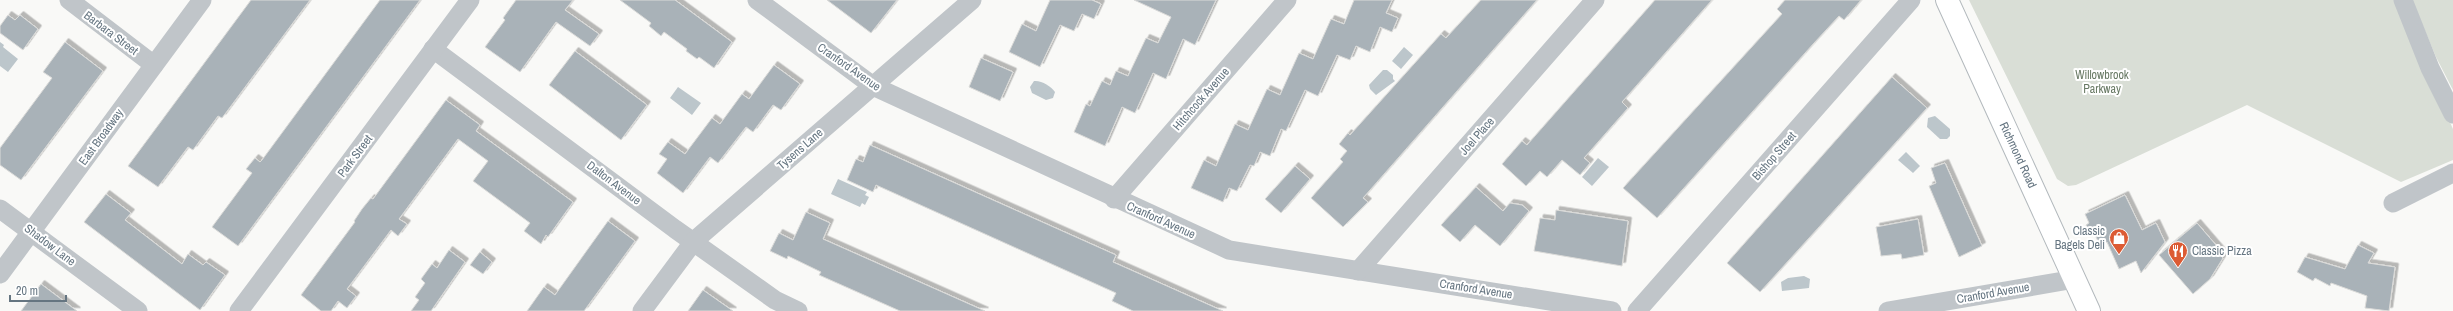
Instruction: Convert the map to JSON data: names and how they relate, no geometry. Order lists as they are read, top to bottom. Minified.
{"streets":{"street":["Barbara Street","Cranford Avenue","Hitchcock Avenue","Joel Place","East Broadway","Tysens Lane","Richmond Road","Park Street","Bishop Street","Dalton Avenue","Shadow Lane"]},"crossings":[["Barbara Street","East Broadway"],["Cranford Avenue","Hitchcock Avenue"],["Cranford Avenue","Joel Place"],["Cranford Avenue","Tysens Lane"],["Cranford Avenue","Richmond Road"],["East Broadway","Shadow Lane"],["Tysens Lane","Dalton Avenue"],["Park Street","Dalton Avenue"]],"parks":["Willowbrook Parkway"],"places":{"shop":["Classic Bagels Deli"],"restaurant":["Classic Pizza"]},"scale_bar":"20 m"}
